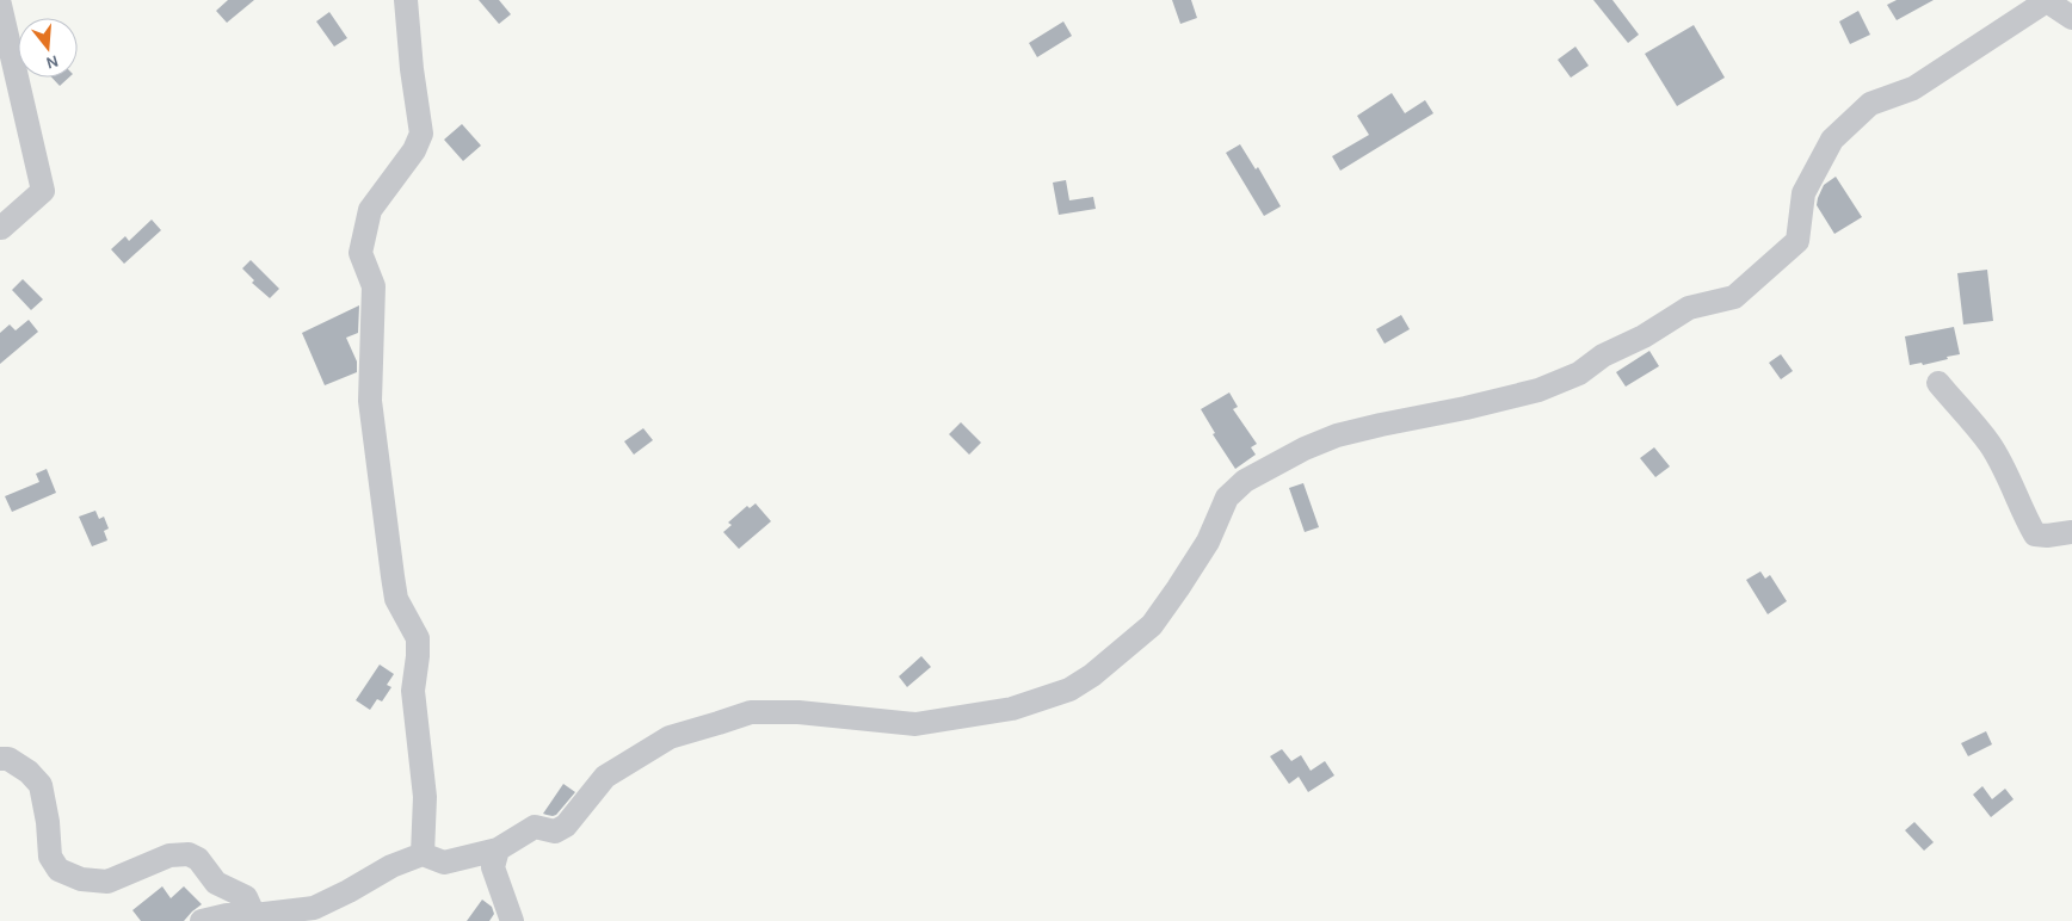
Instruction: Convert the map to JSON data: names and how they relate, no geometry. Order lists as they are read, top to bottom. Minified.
{"north":"bottom"}
